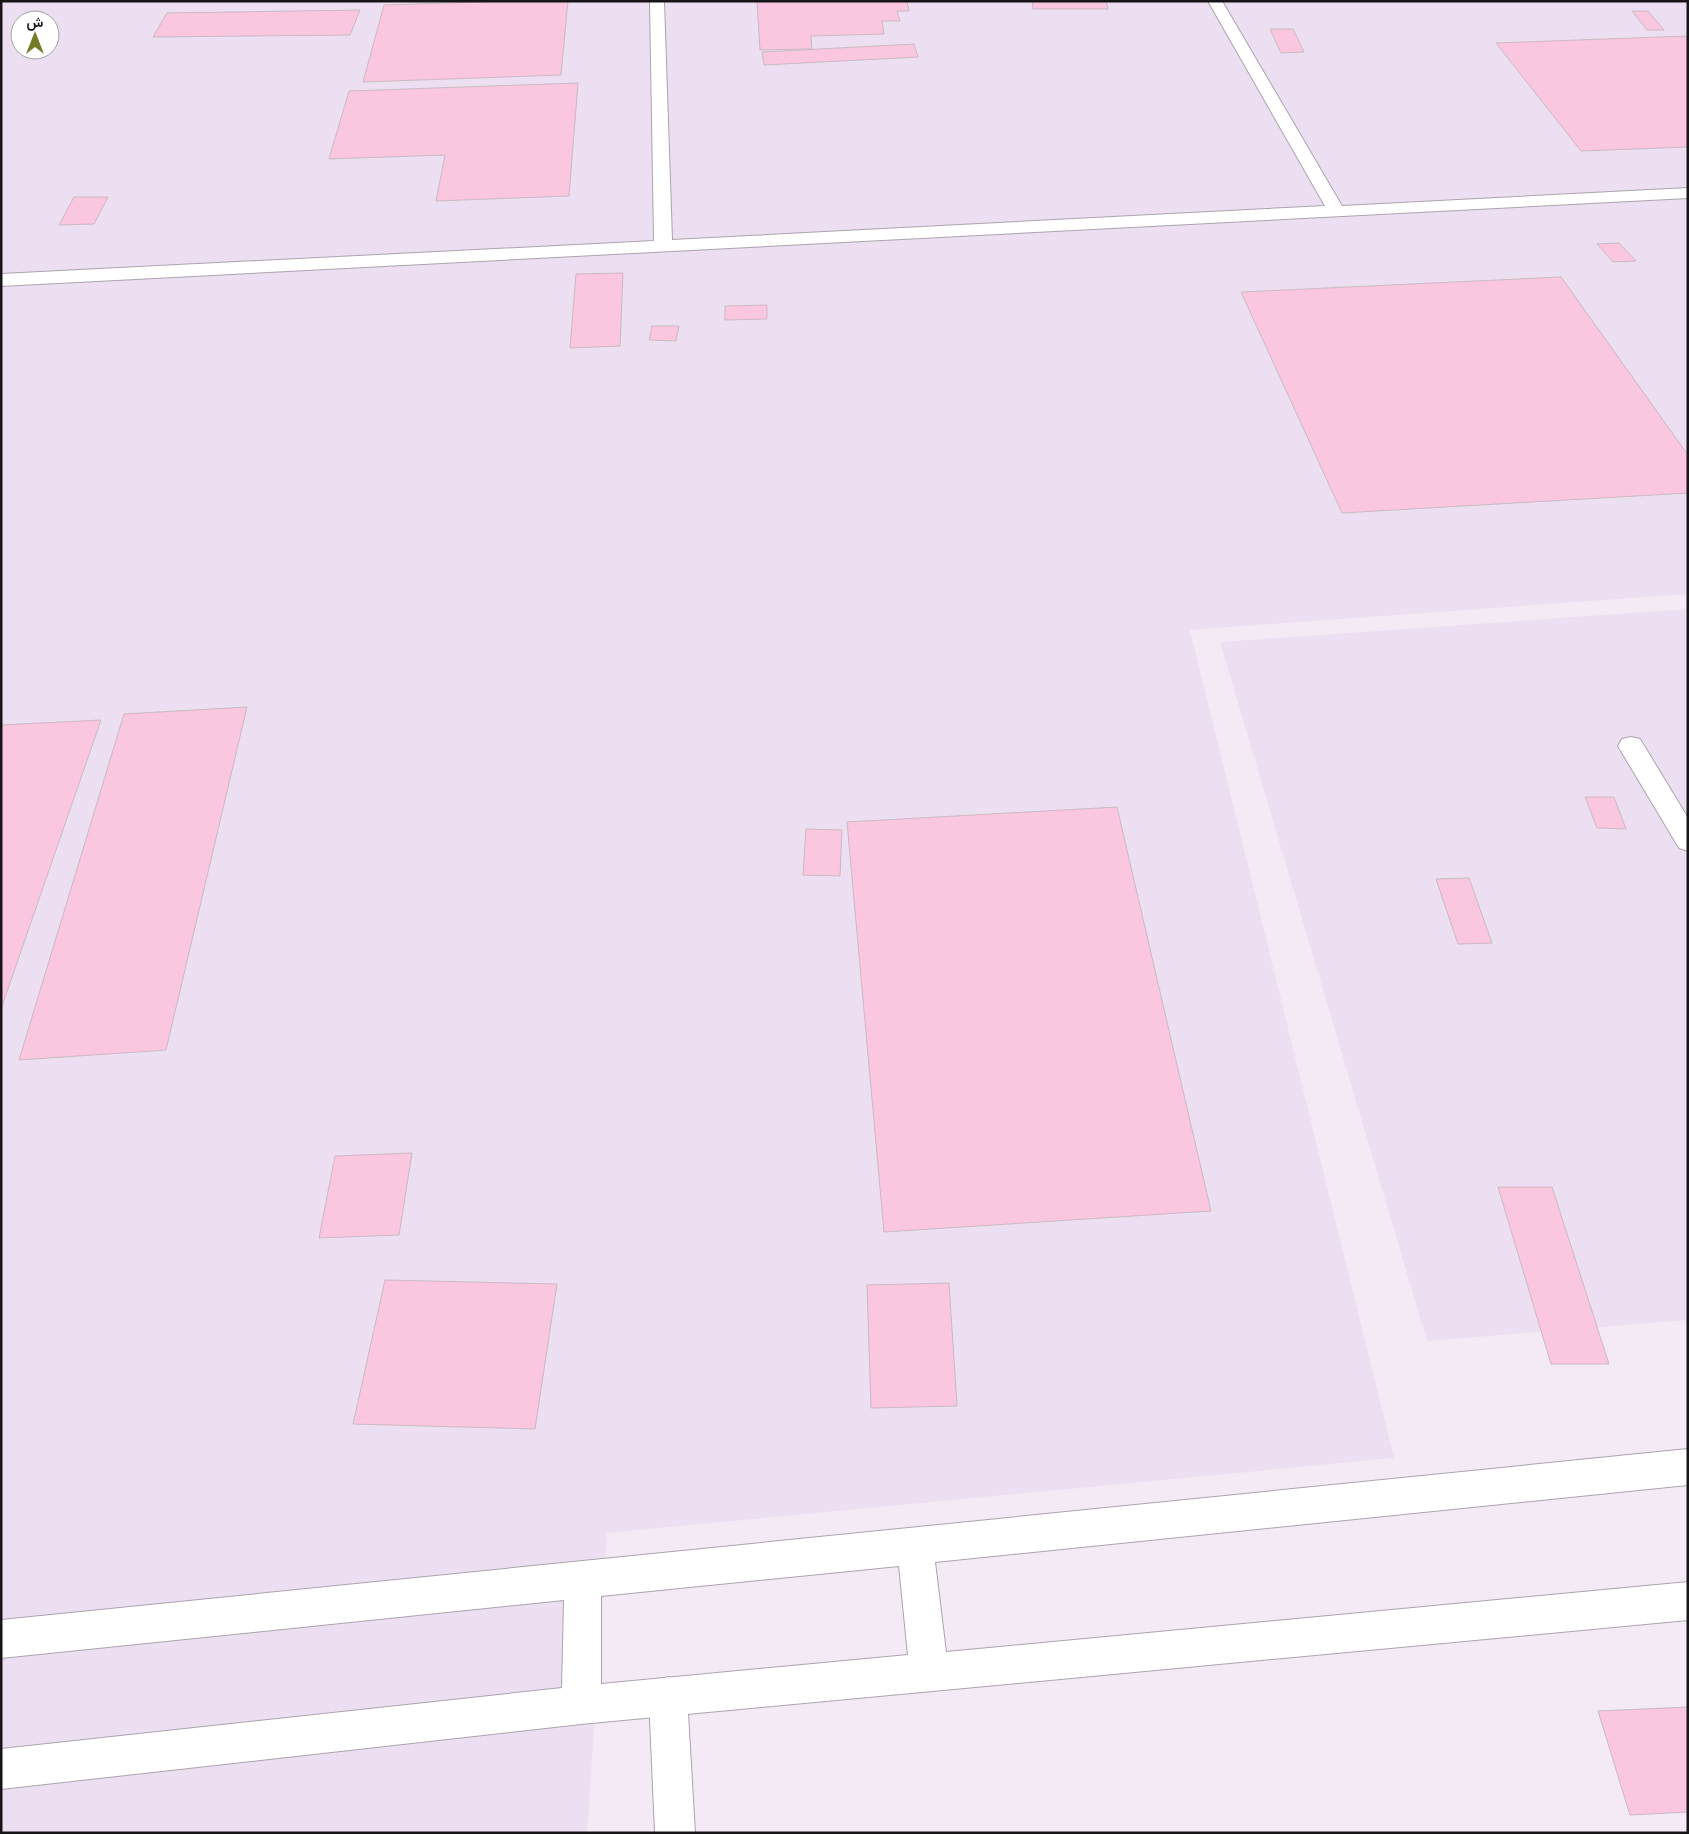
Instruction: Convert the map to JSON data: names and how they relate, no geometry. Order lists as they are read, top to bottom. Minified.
{"north":"top"}
